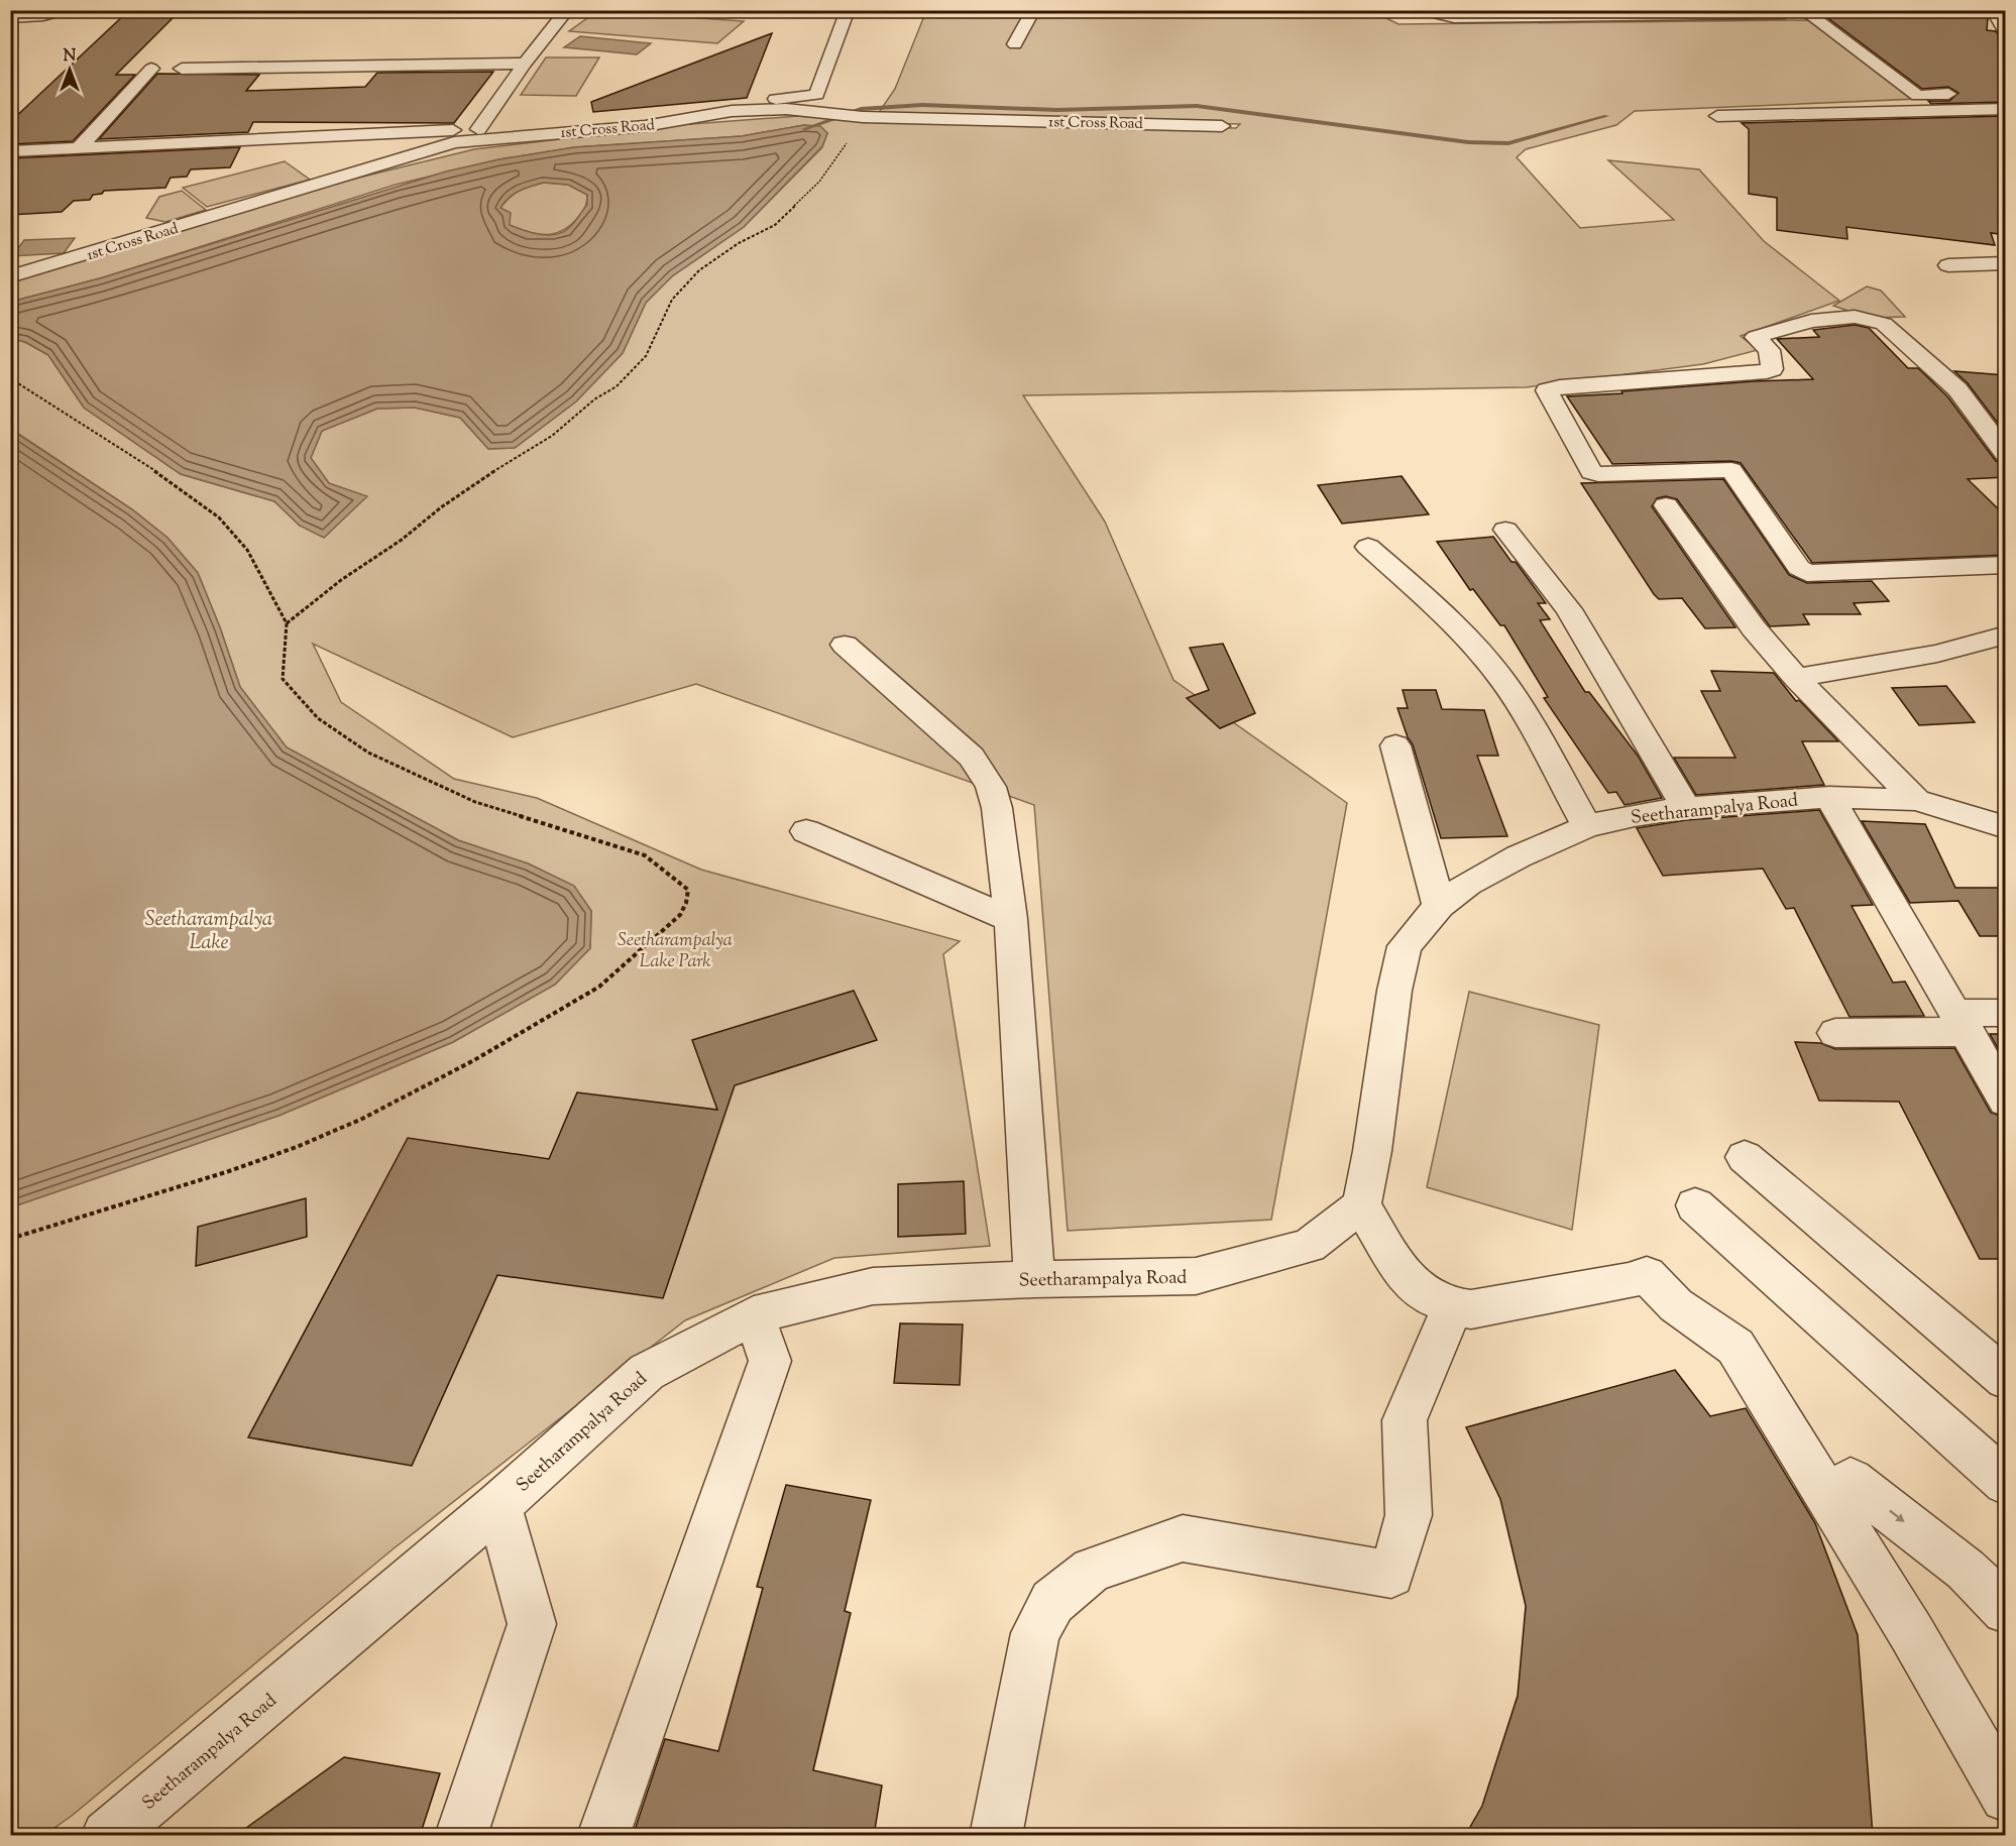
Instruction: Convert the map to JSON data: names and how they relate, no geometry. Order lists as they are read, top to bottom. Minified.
{"streets":{"street":["1st Cross Road","Seetharampalya Road"]},"water":["Seetharampalya Lake"],"parks":["Seetharampalya Lake Park"],"north":"top"}
